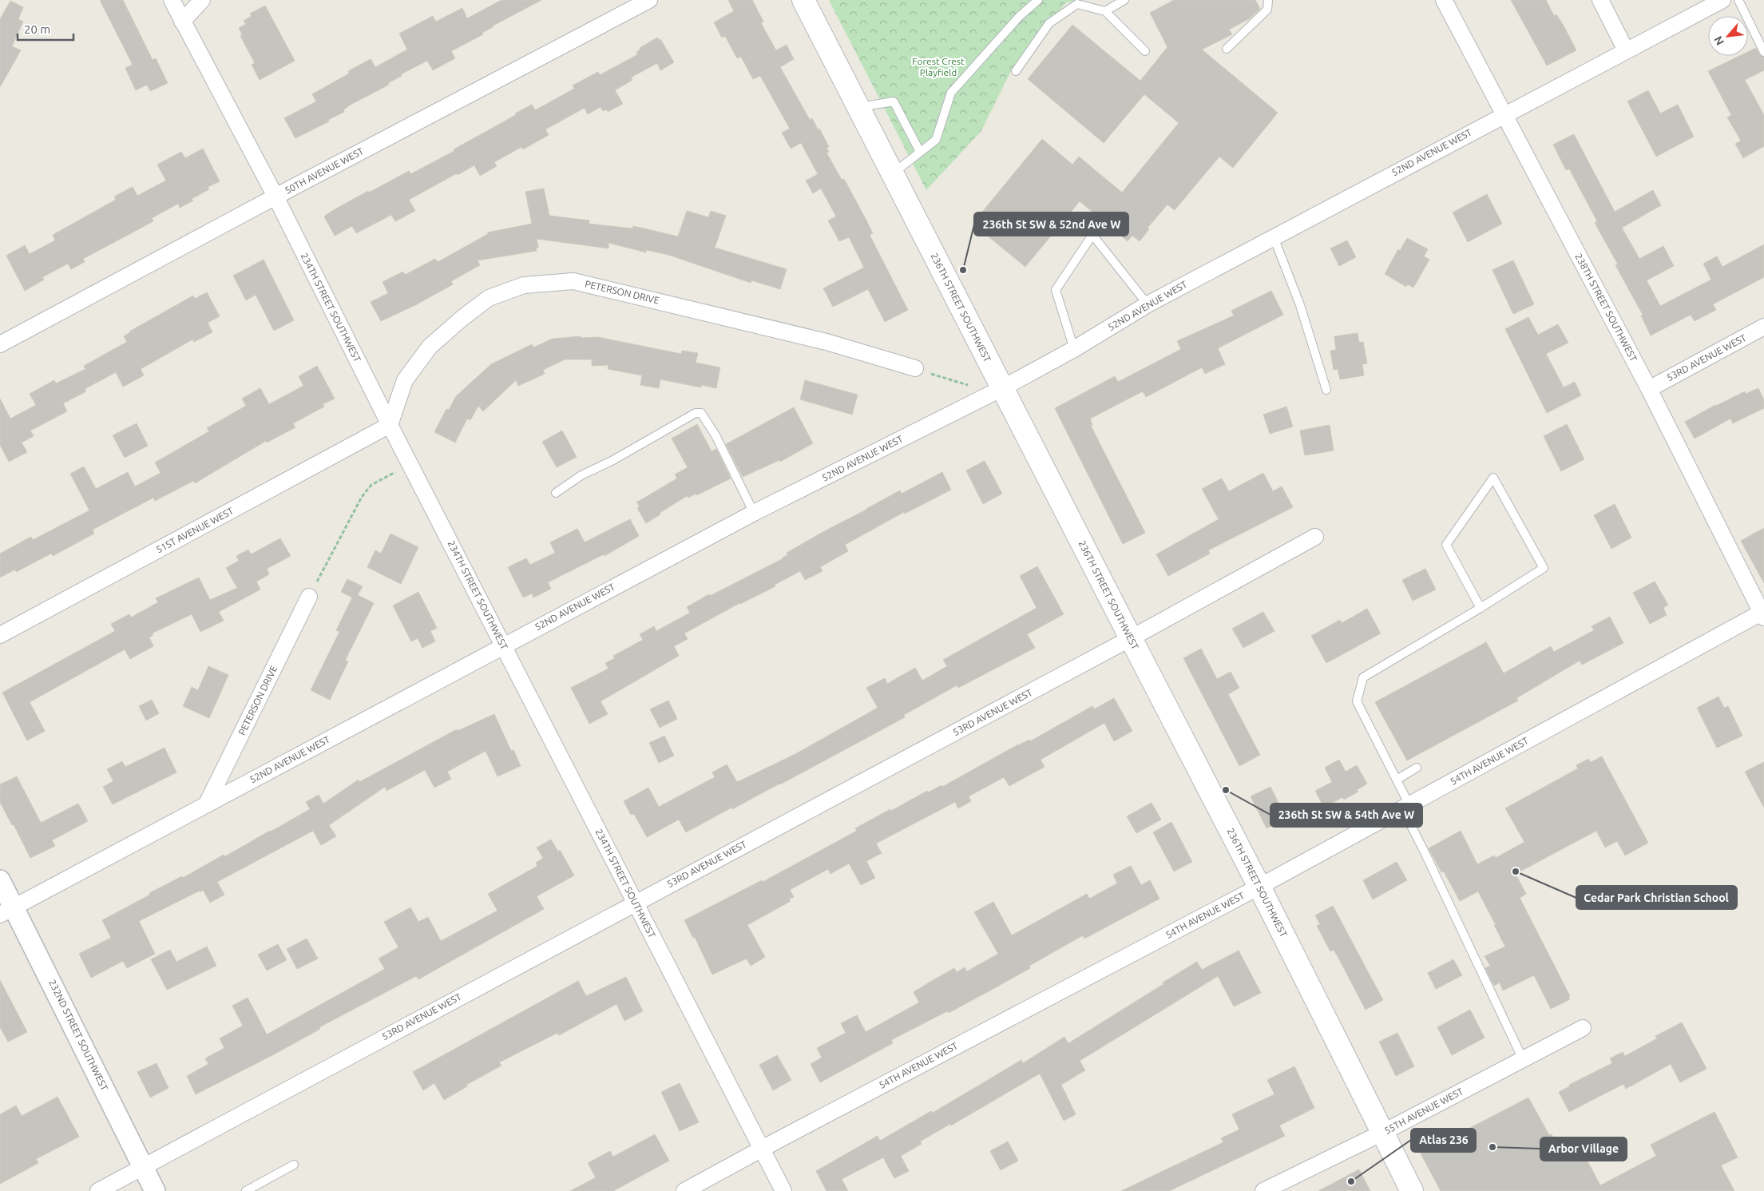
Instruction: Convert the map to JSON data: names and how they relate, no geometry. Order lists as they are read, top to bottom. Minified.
{"streets":{"main road":["236TH STREET SOUTHWEST"],"street":["52ND AVENUE WEST","50TH AVENUE WEST","PETERSON DRIVE","234TH STREET SOUTHWEST","238TH STREET SOUTHWEST","53RD AVENUE WEST","51ST AVENUE WEST","54TH AVENUE WEST","232ND STREET SOUTHWEST","55TH AVENUE WEST"]},"crossings":[["52ND AVENUE WEST","PETERSON DRIVE"],["52ND AVENUE WEST","234TH STREET SOUTHWEST"],["52ND AVENUE WEST","236TH STREET SOUTHWEST"],["52ND AVENUE WEST","238TH STREET SOUTHWEST"],["52ND AVENUE WEST","232ND STREET SOUTHWEST"],["50TH AVENUE WEST","234TH STREET SOUTHWEST"],["PETERSON DRIVE","234TH STREET SOUTHWEST"],["PETERSON DRIVE","51ST AVENUE WEST"],["234TH STREET SOUTHWEST","53RD AVENUE WEST"],["234TH STREET SOUTHWEST","51ST AVENUE WEST"],["234TH STREET SOUTHWEST","54TH AVENUE WEST"],["236TH STREET SOUTHWEST","53RD AVENUE WEST"],["236TH STREET SOUTHWEST","54TH AVENUE WEST"],["236TH STREET SOUTHWEST","55TH AVENUE WEST"],["238TH STREET SOUTHWEST","53RD AVENUE WEST"],["238TH STREET SOUTHWEST","54TH AVENUE WEST"],["53RD AVENUE WEST","232ND STREET SOUTHWEST"]],"parks":["Forest Crest Playfield"],"places":["236th St SW & 52nd Ave W","236th St SW & 54th Ave W","Cedar Park Christian School","Arbor Village","Atlas 236"],"scale_bar":"20 m","north":"bottom left"}
